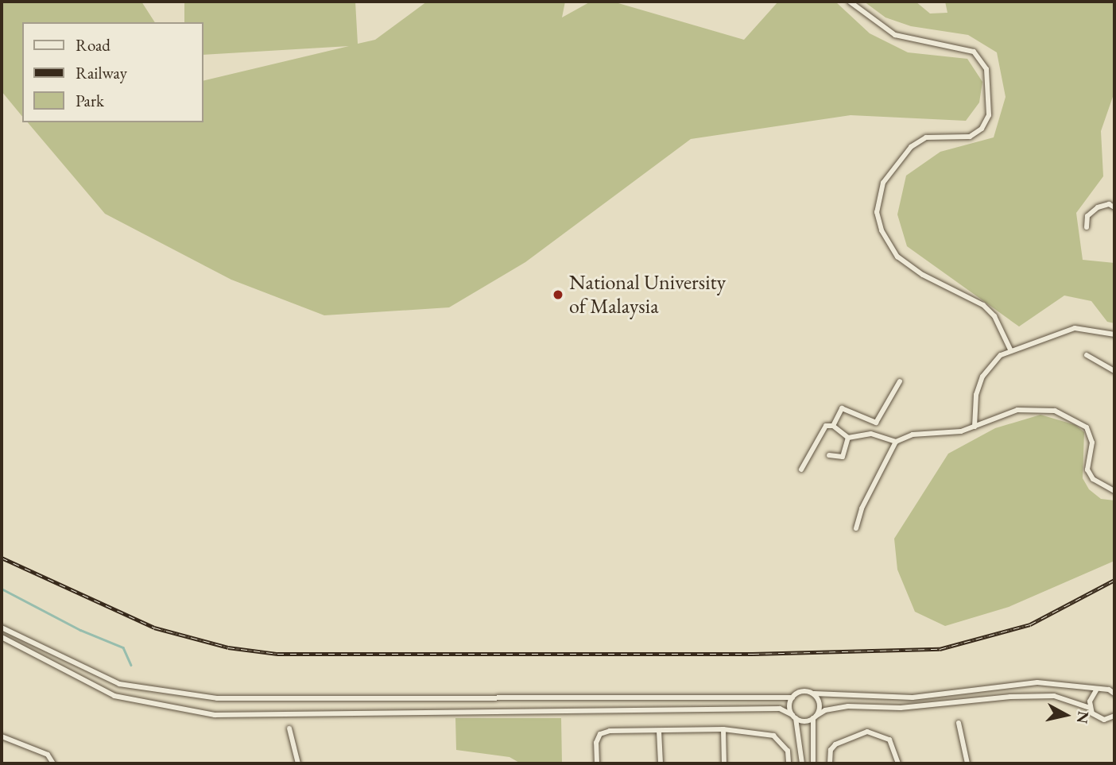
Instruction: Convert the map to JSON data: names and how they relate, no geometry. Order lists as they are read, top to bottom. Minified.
{"places":["National University of Malaysia"],"legend":["Road","Railway","Park"],"north":"right"}
